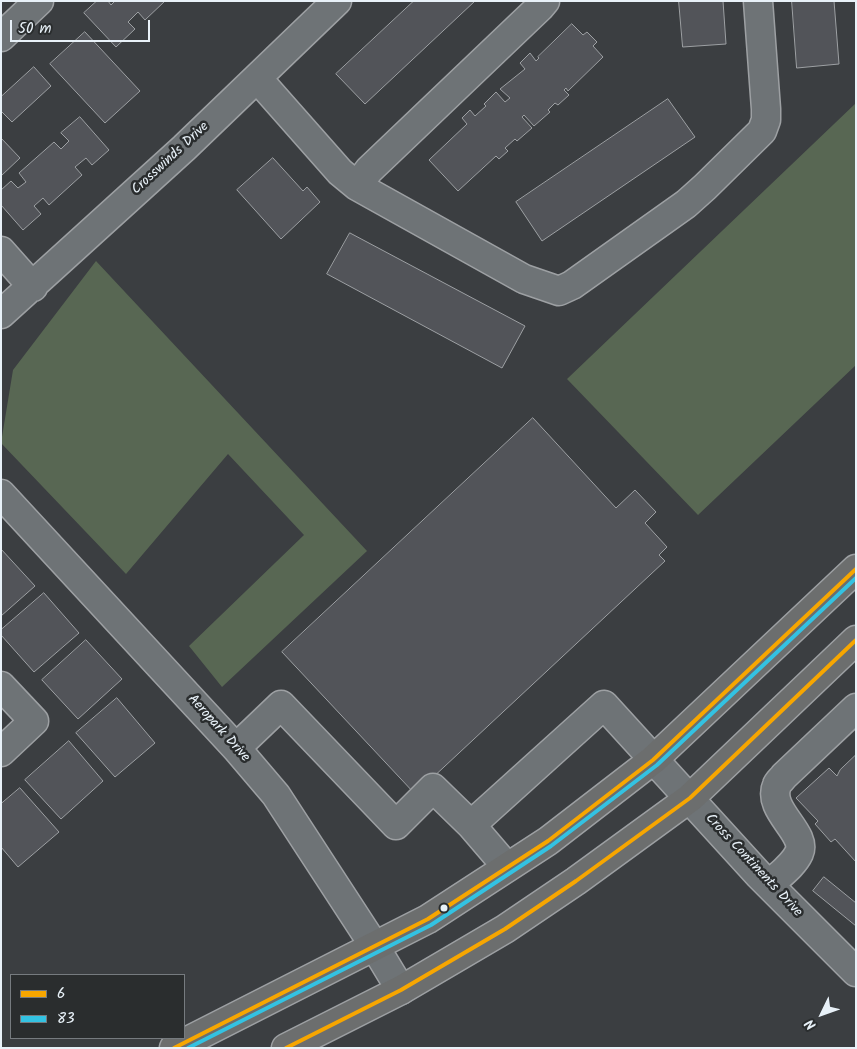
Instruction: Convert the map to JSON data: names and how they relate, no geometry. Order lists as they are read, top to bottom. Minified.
{"streets":{"street":["Crosswinds Drive","Aeropark Drive","Cross Continents Drive"]},"lines":["transit line 6","transit line 83"],"legend":["6","83"],"scale_bar":"50 m","north":"bottom left"}
